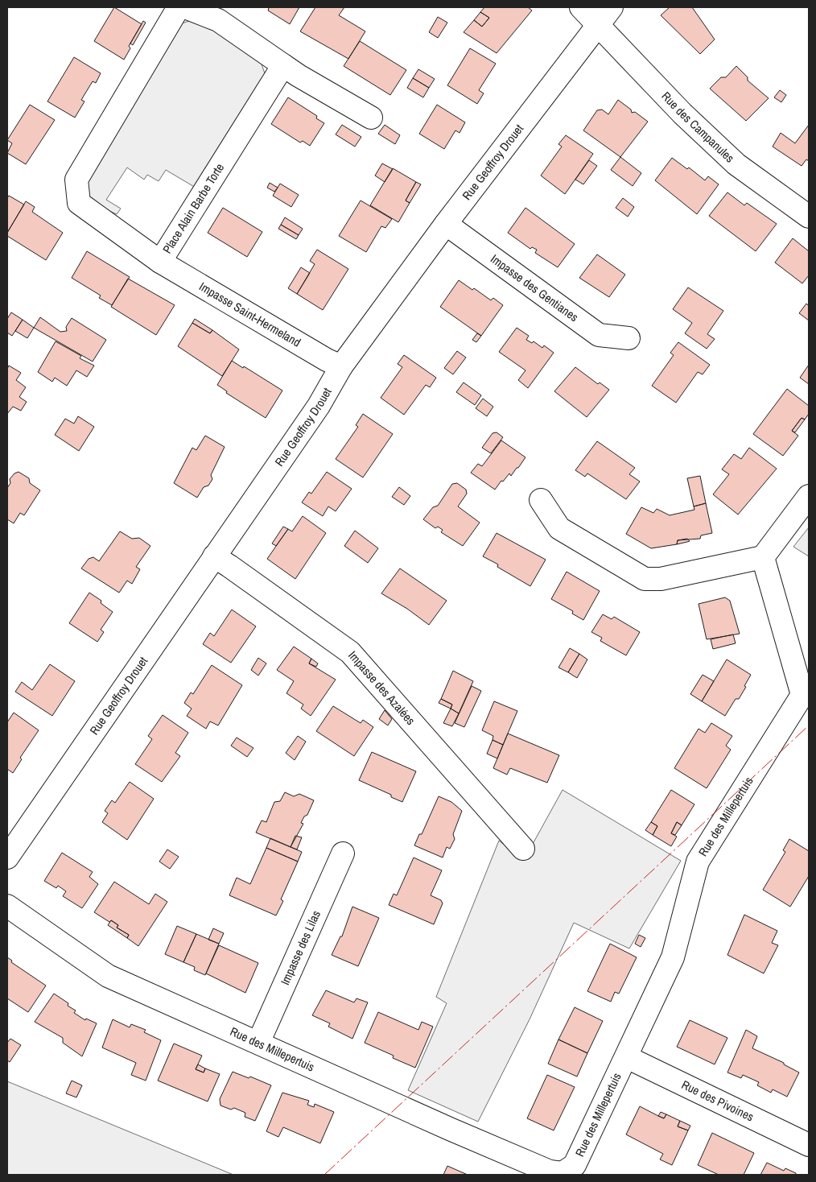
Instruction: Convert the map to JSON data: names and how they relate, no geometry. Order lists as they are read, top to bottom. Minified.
{"streets":{"street":["Rue des Campanules","Rue Geoffroy Drouet","Place Alain Barbe Torte","Impasse des Gentianes","Impasse Saint-Hermeland","Impasse des Azalées","Rue des Millepertuis","Impasse des Lilas","Rue des Pivoines"]},"crossings":[["Rue des Campanules","Rue Geoffroy Drouet"],["Rue Geoffroy Drouet","Impasse des Gentianes"],["Rue Geoffroy Drouet","Impasse Saint-Hermeland"],["Rue Geoffroy Drouet","Impasse des Azalées"],["Place Alain Barbe Torte","Impasse Saint-Hermeland"],["Rue des Millepertuis","Impasse des Lilas"],["Rue des Millepertuis","Rue des Pivoines"]]}
